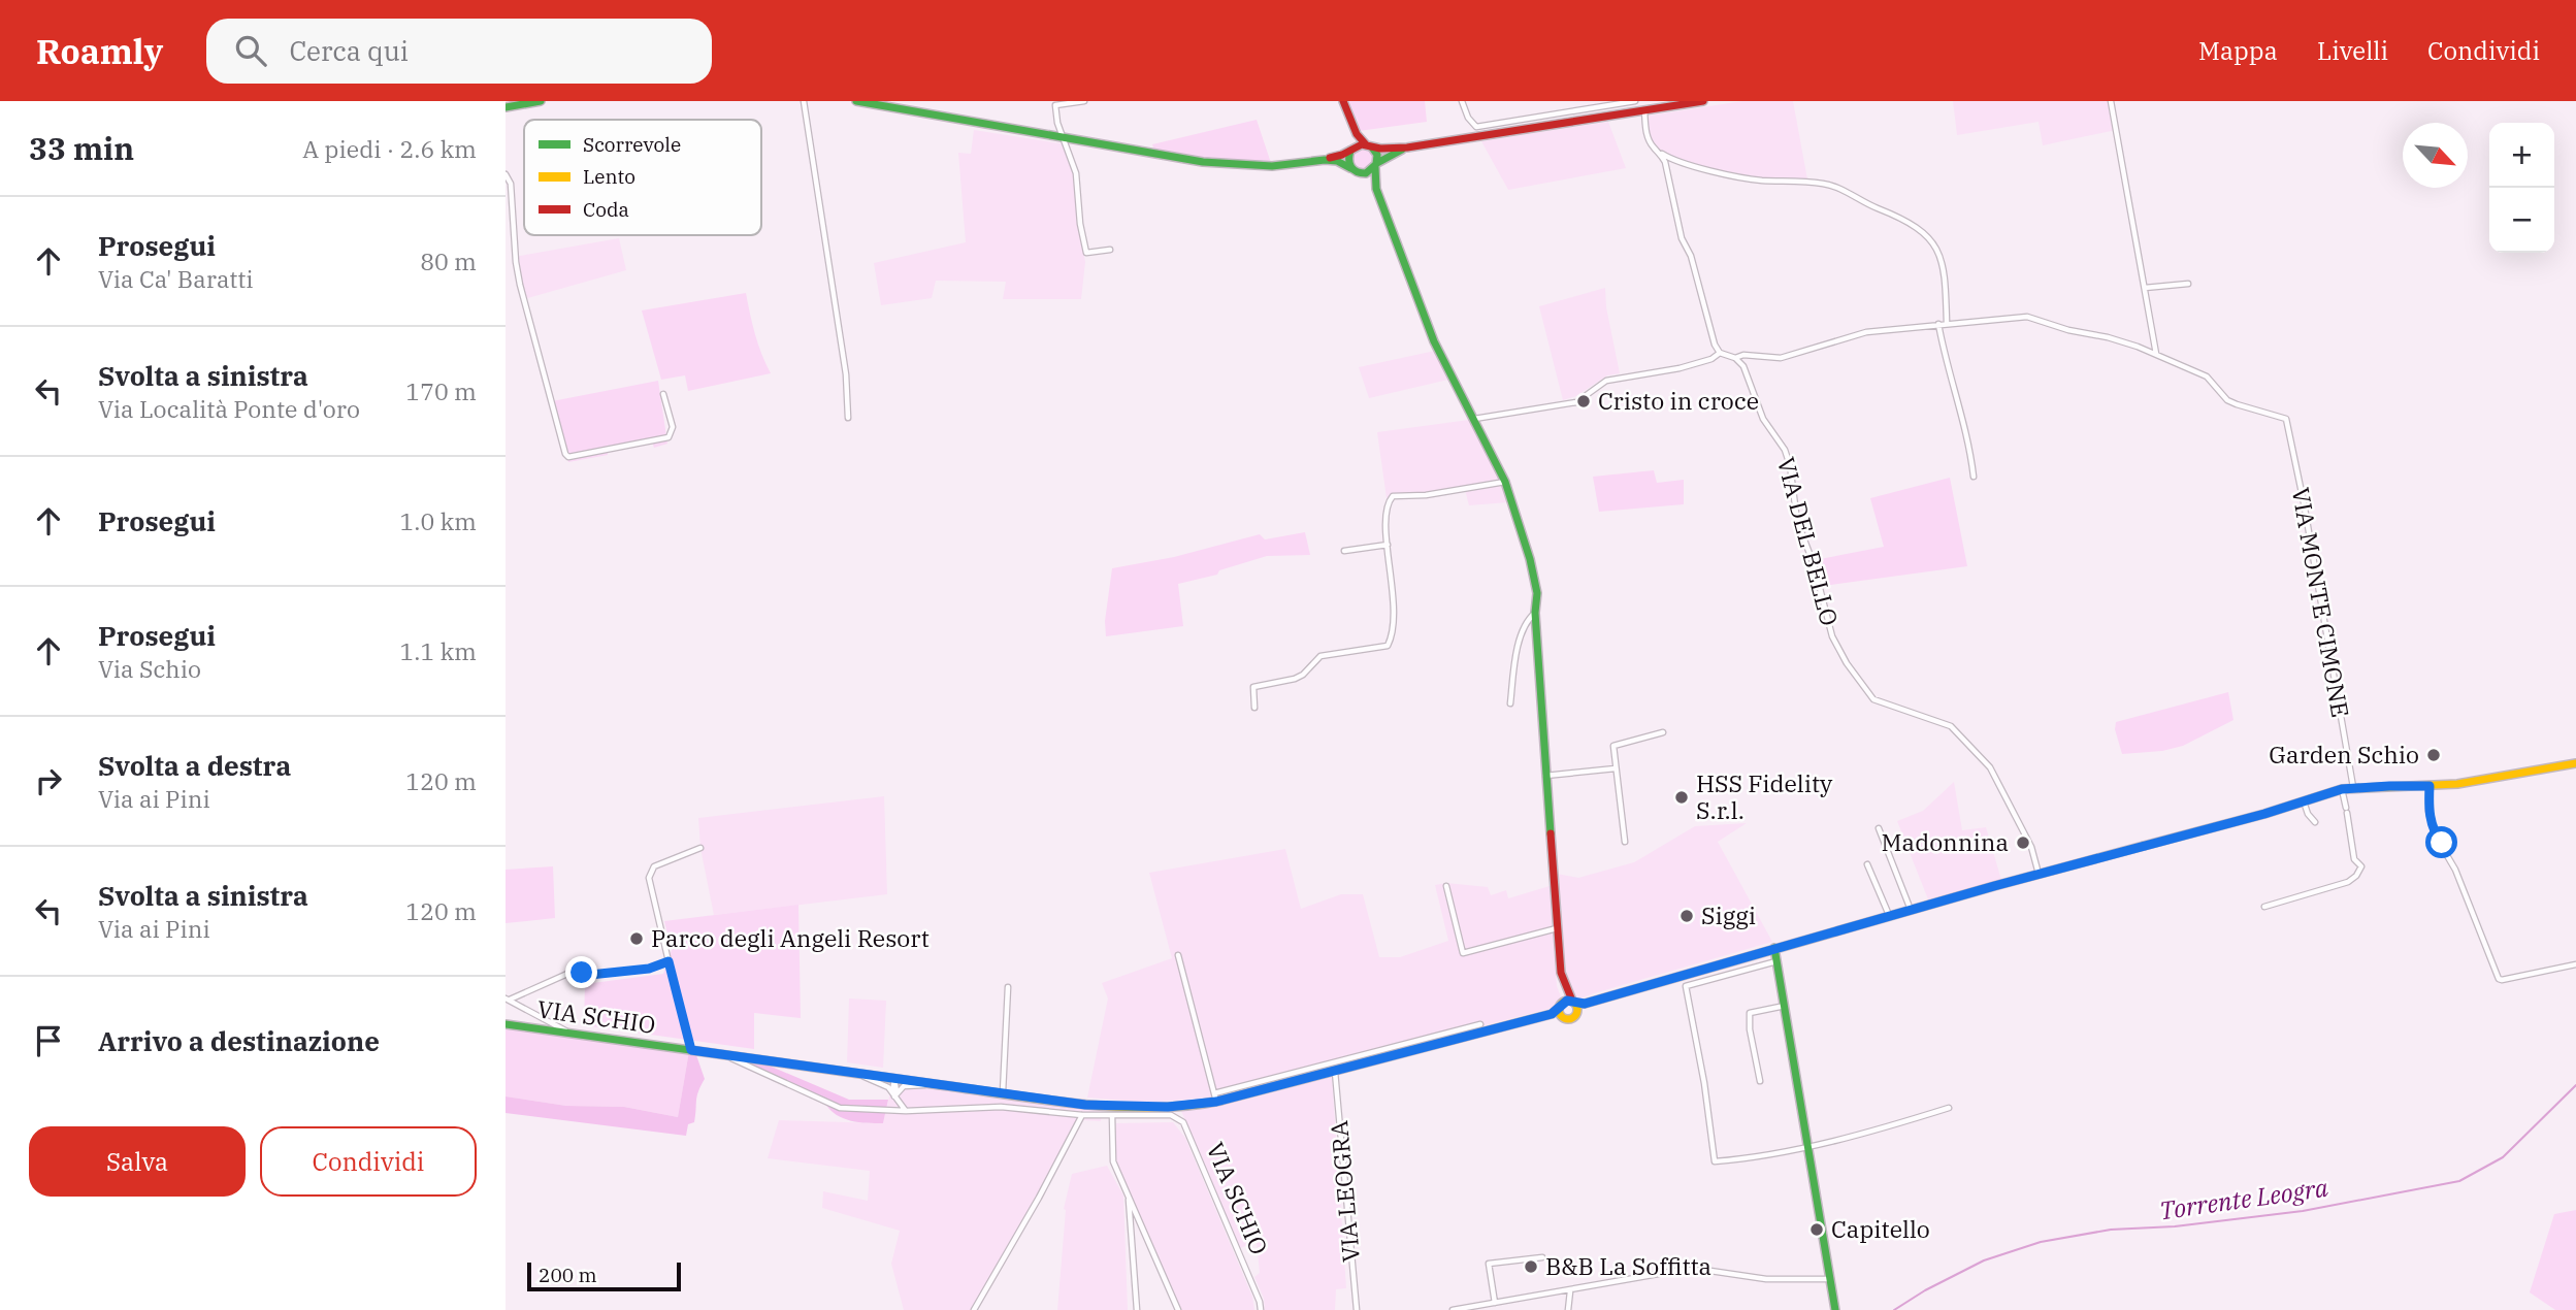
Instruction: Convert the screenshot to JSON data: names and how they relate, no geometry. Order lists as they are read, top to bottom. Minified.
{"streets":{"main road":["VIA SCHIO"],"street":["VIA DEL BELLO","VIA MONTE CIMONE","VIA LEOGRA"]},"crossings":[["VIA DEL BELLO","VIA SCHIO"],["VIA MONTE CIMONE","VIA SCHIO"],["VIA SCHIO","VIA LEOGRA"]],"water":["Torrente Leogra"],"places":["Cristo in croce","Garden Schio","HSS Fidelity S.r.l.","Madonnina","Siggi","Parco degli Angeli Resort","Capitello","B&B La Soffitta"],"legend":["Scorrevole","Lento","Coda"],"scale_bar":"200 m","north":"bottom right","page":{"header":"Roamly","search":"Cerca qui","nav":["Mappa","Livelli","Condividi"],"heading":["33 min","A piedi · 2.6 km"],"map_buttons":["+","−"],"list":[["Prosegui","Via Ca' Baratti","80 m"],["Svolta a sinistra","Via Località Ponte d'oro","170 m"],["Prosegui","1.0 km"],["Prosegui","Via Schio","1.1 km"],["Svolta a destra","Via ai Pini","120 m"],["Svolta a sinistra","Via ai Pini","120 m"],"Arrivo a destinazione"],"buttons":["Salva","Condividi"],"scale":"200 m"}}
